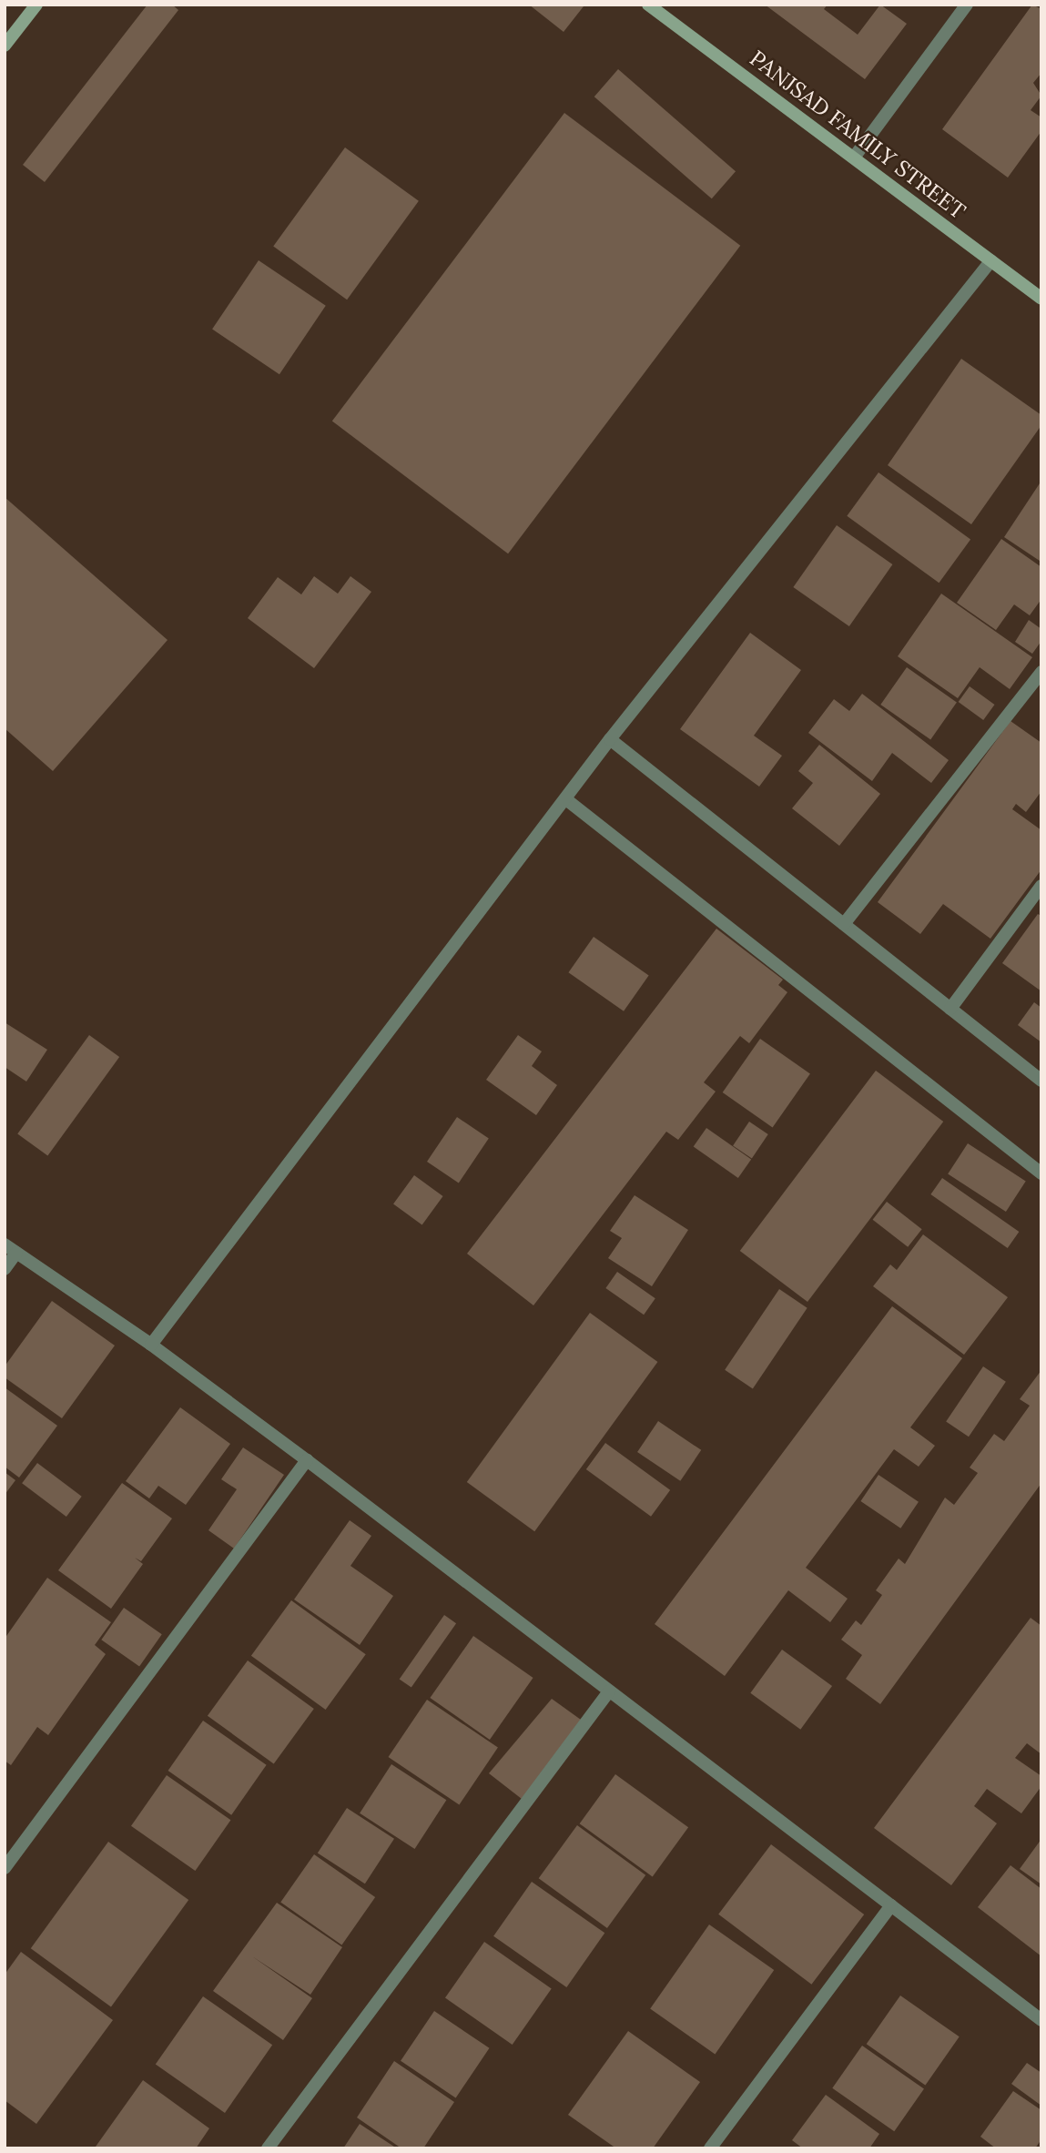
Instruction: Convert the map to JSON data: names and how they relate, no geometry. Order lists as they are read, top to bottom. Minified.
{"streets":{"main road":["PANJSAD FAMILY STREET"]}}
